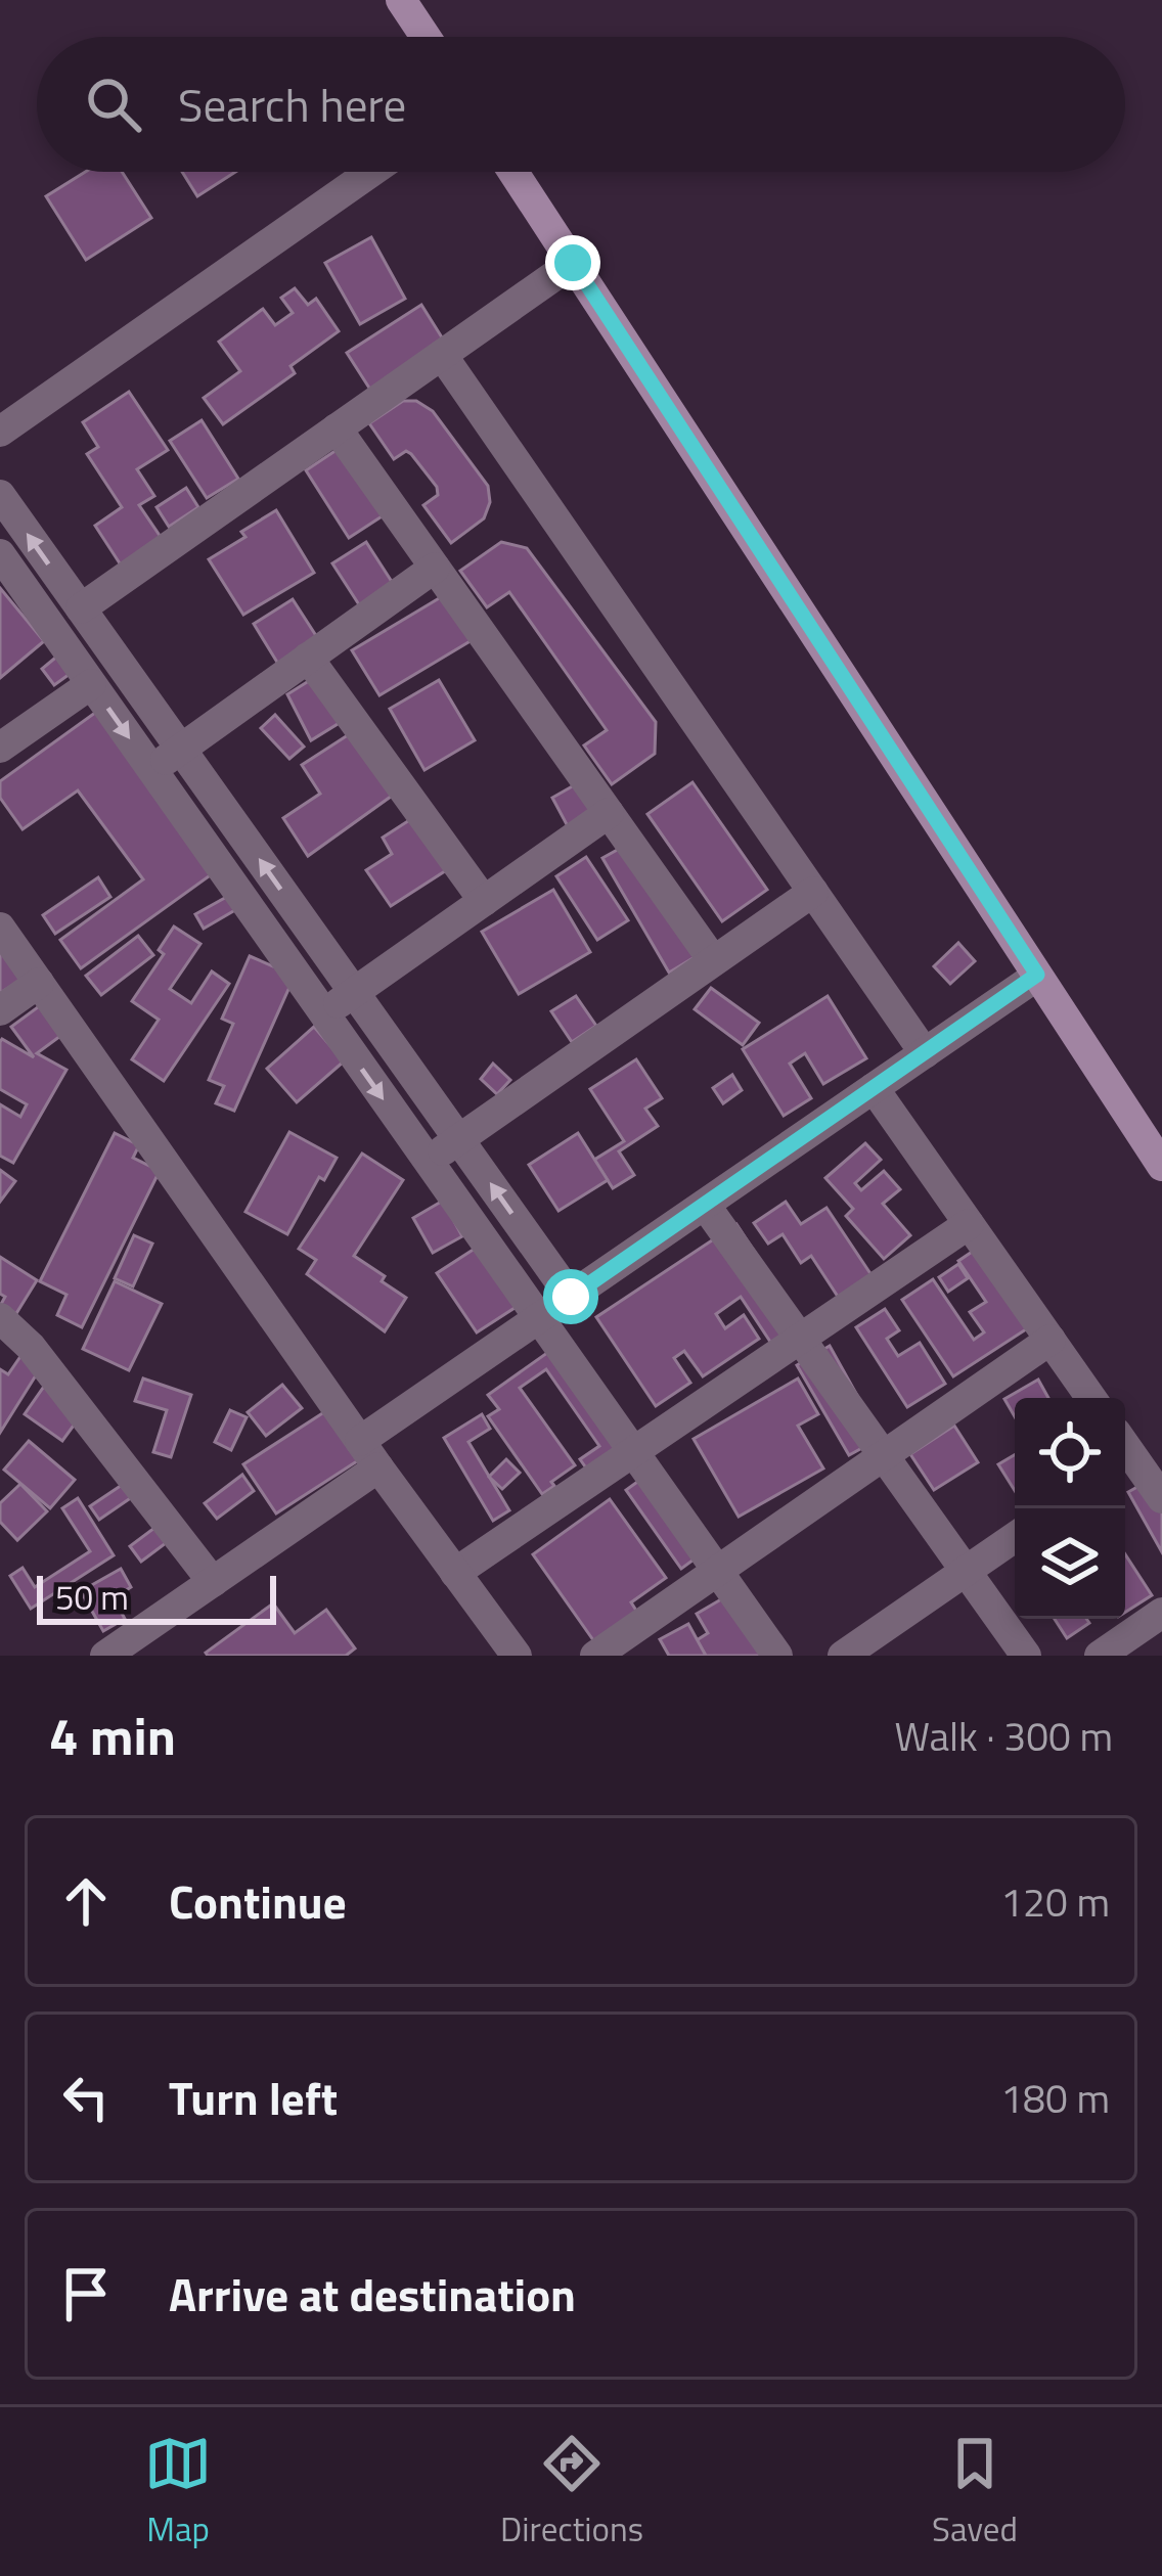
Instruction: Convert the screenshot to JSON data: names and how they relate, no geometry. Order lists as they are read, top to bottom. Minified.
{"scale_bar":"50 m","page":{"search":"Search here","scale":"50 m","heading":["4 min","Walk · 300 m"],"list":[["Continue","120 m"],["Turn left","180 m"],"Arrive at destination"],"nav":["Map","Directions","Saved"]}}
